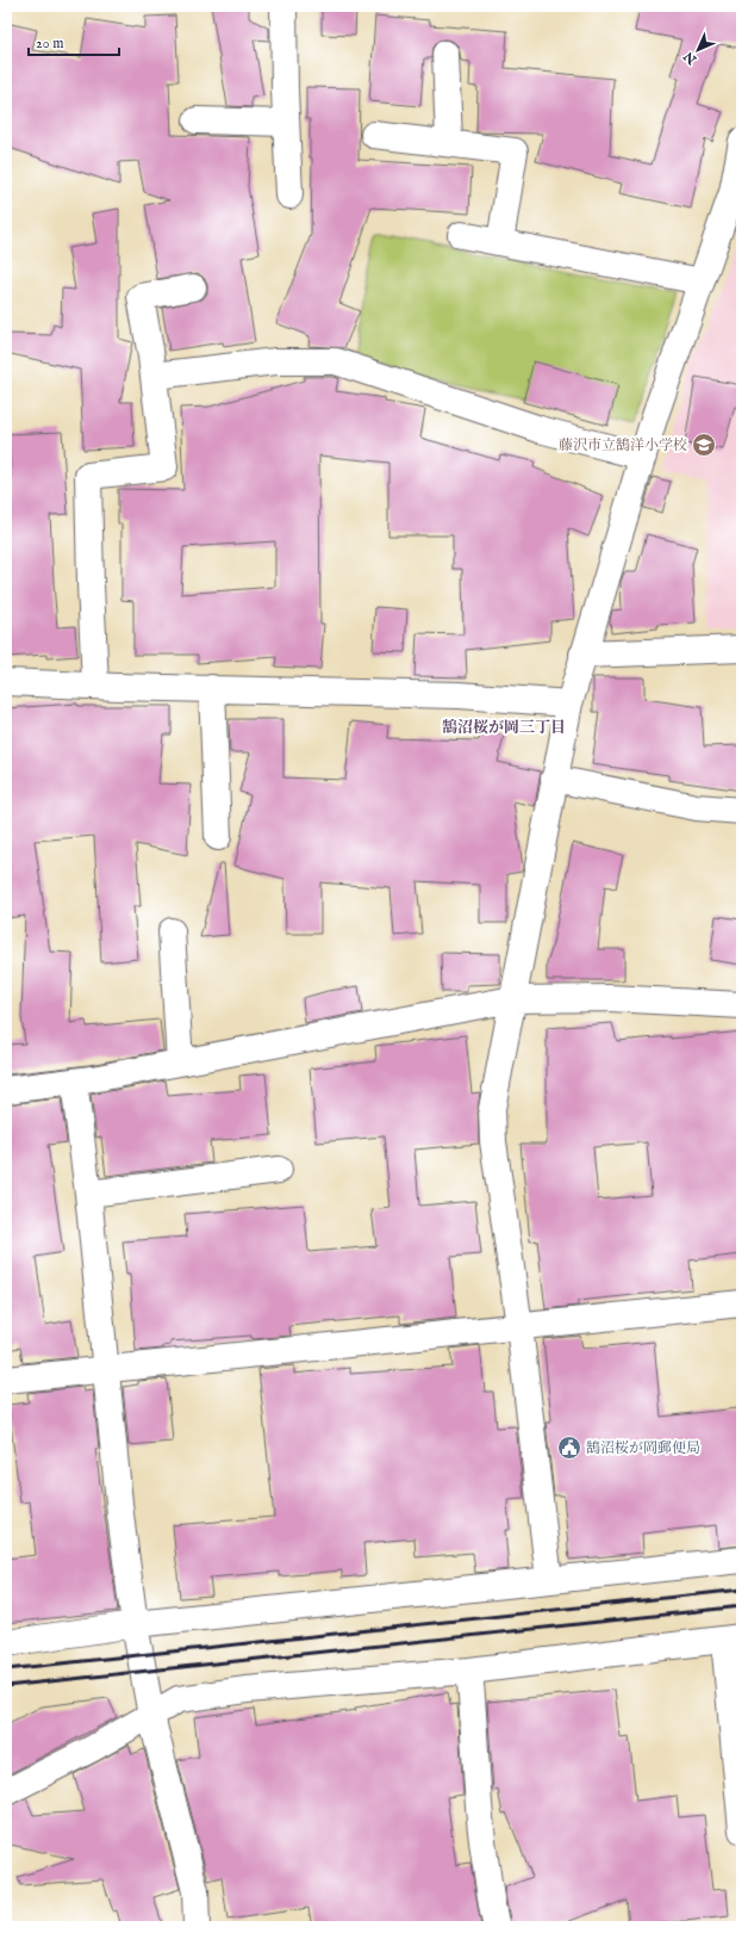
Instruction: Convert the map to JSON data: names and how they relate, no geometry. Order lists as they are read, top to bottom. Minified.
{"districts":["鵠沼桜が岡三丁目"],"places":{"school or university":["藤沢市立鵠洋小学校"],"public building":["鵠沼桜が岡郵便局"]},"scale_bar":"20 m","north":"bottom left"}
